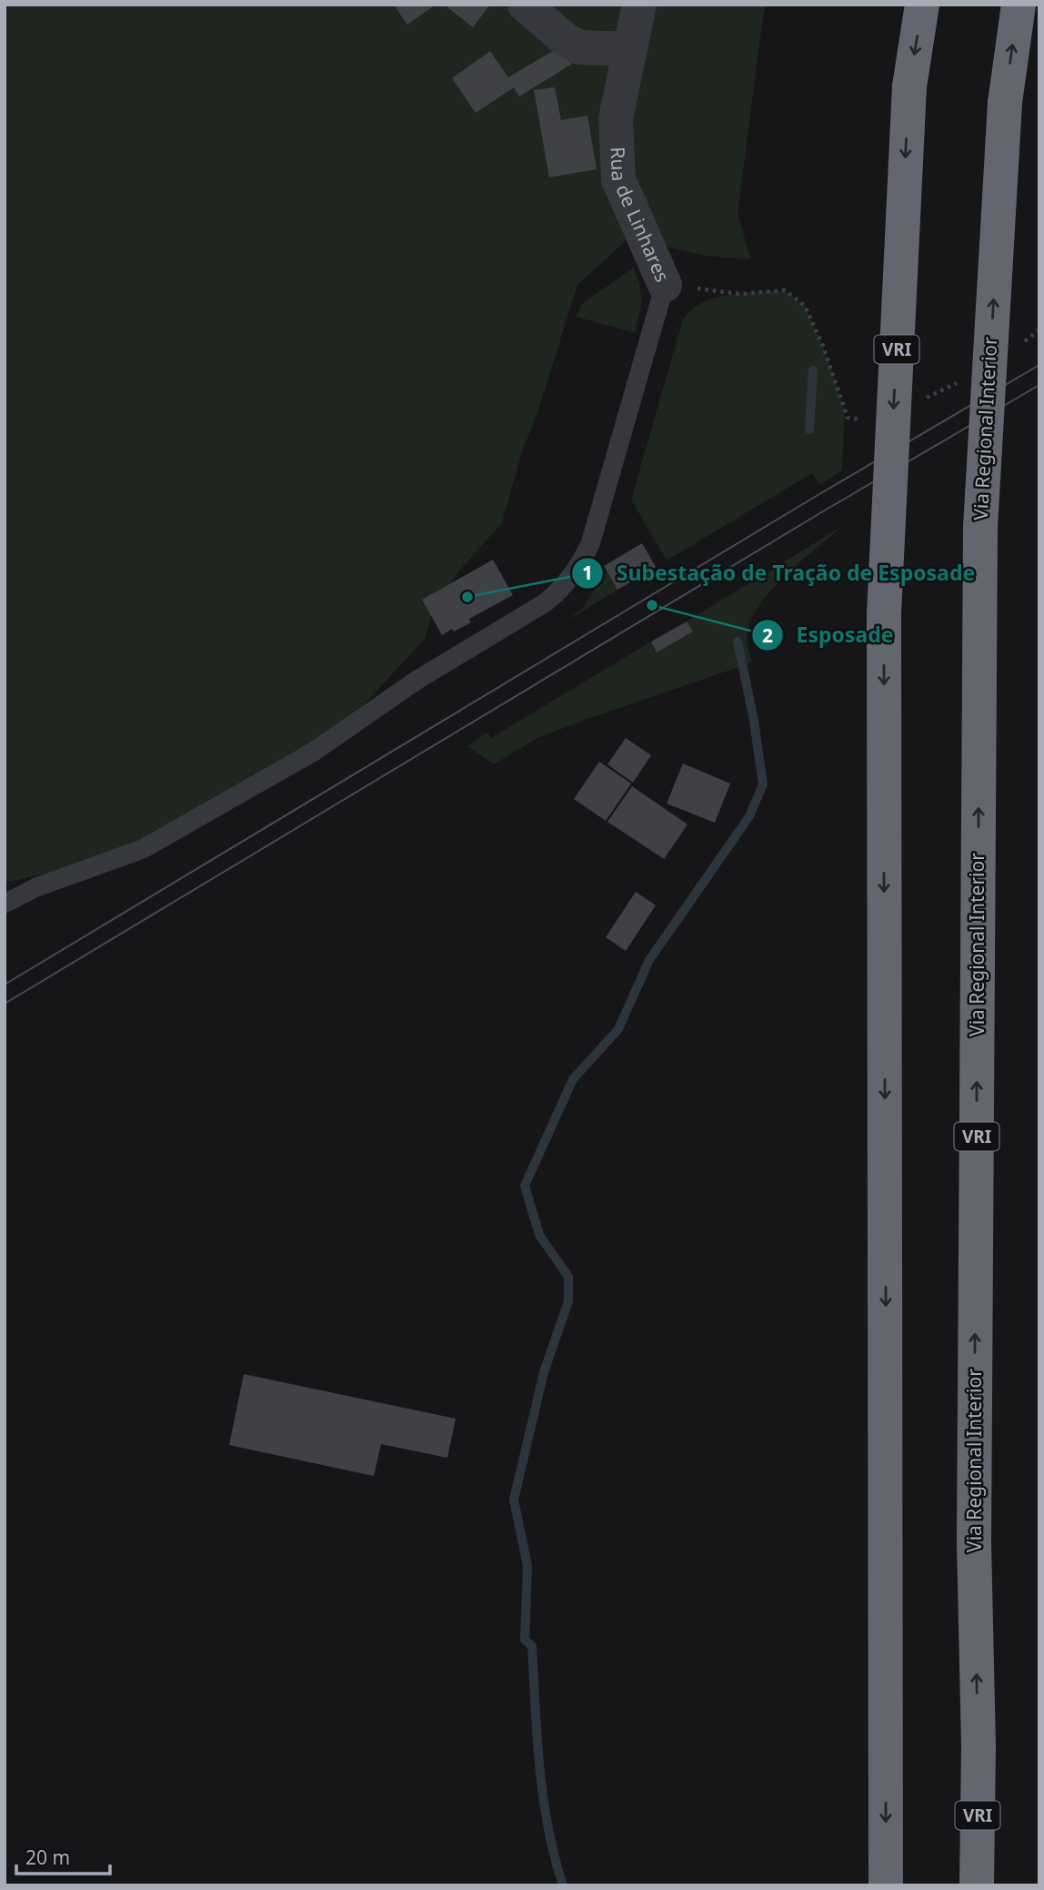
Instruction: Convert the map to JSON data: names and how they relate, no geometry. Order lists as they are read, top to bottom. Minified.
{"streets":{"highway":["VRI","Via Regional Interior"],"street":["Rua de Linhares"]},"places":["Subestação de Tração de Esposade","Esposade"],"scale_bar":"20 m"}
